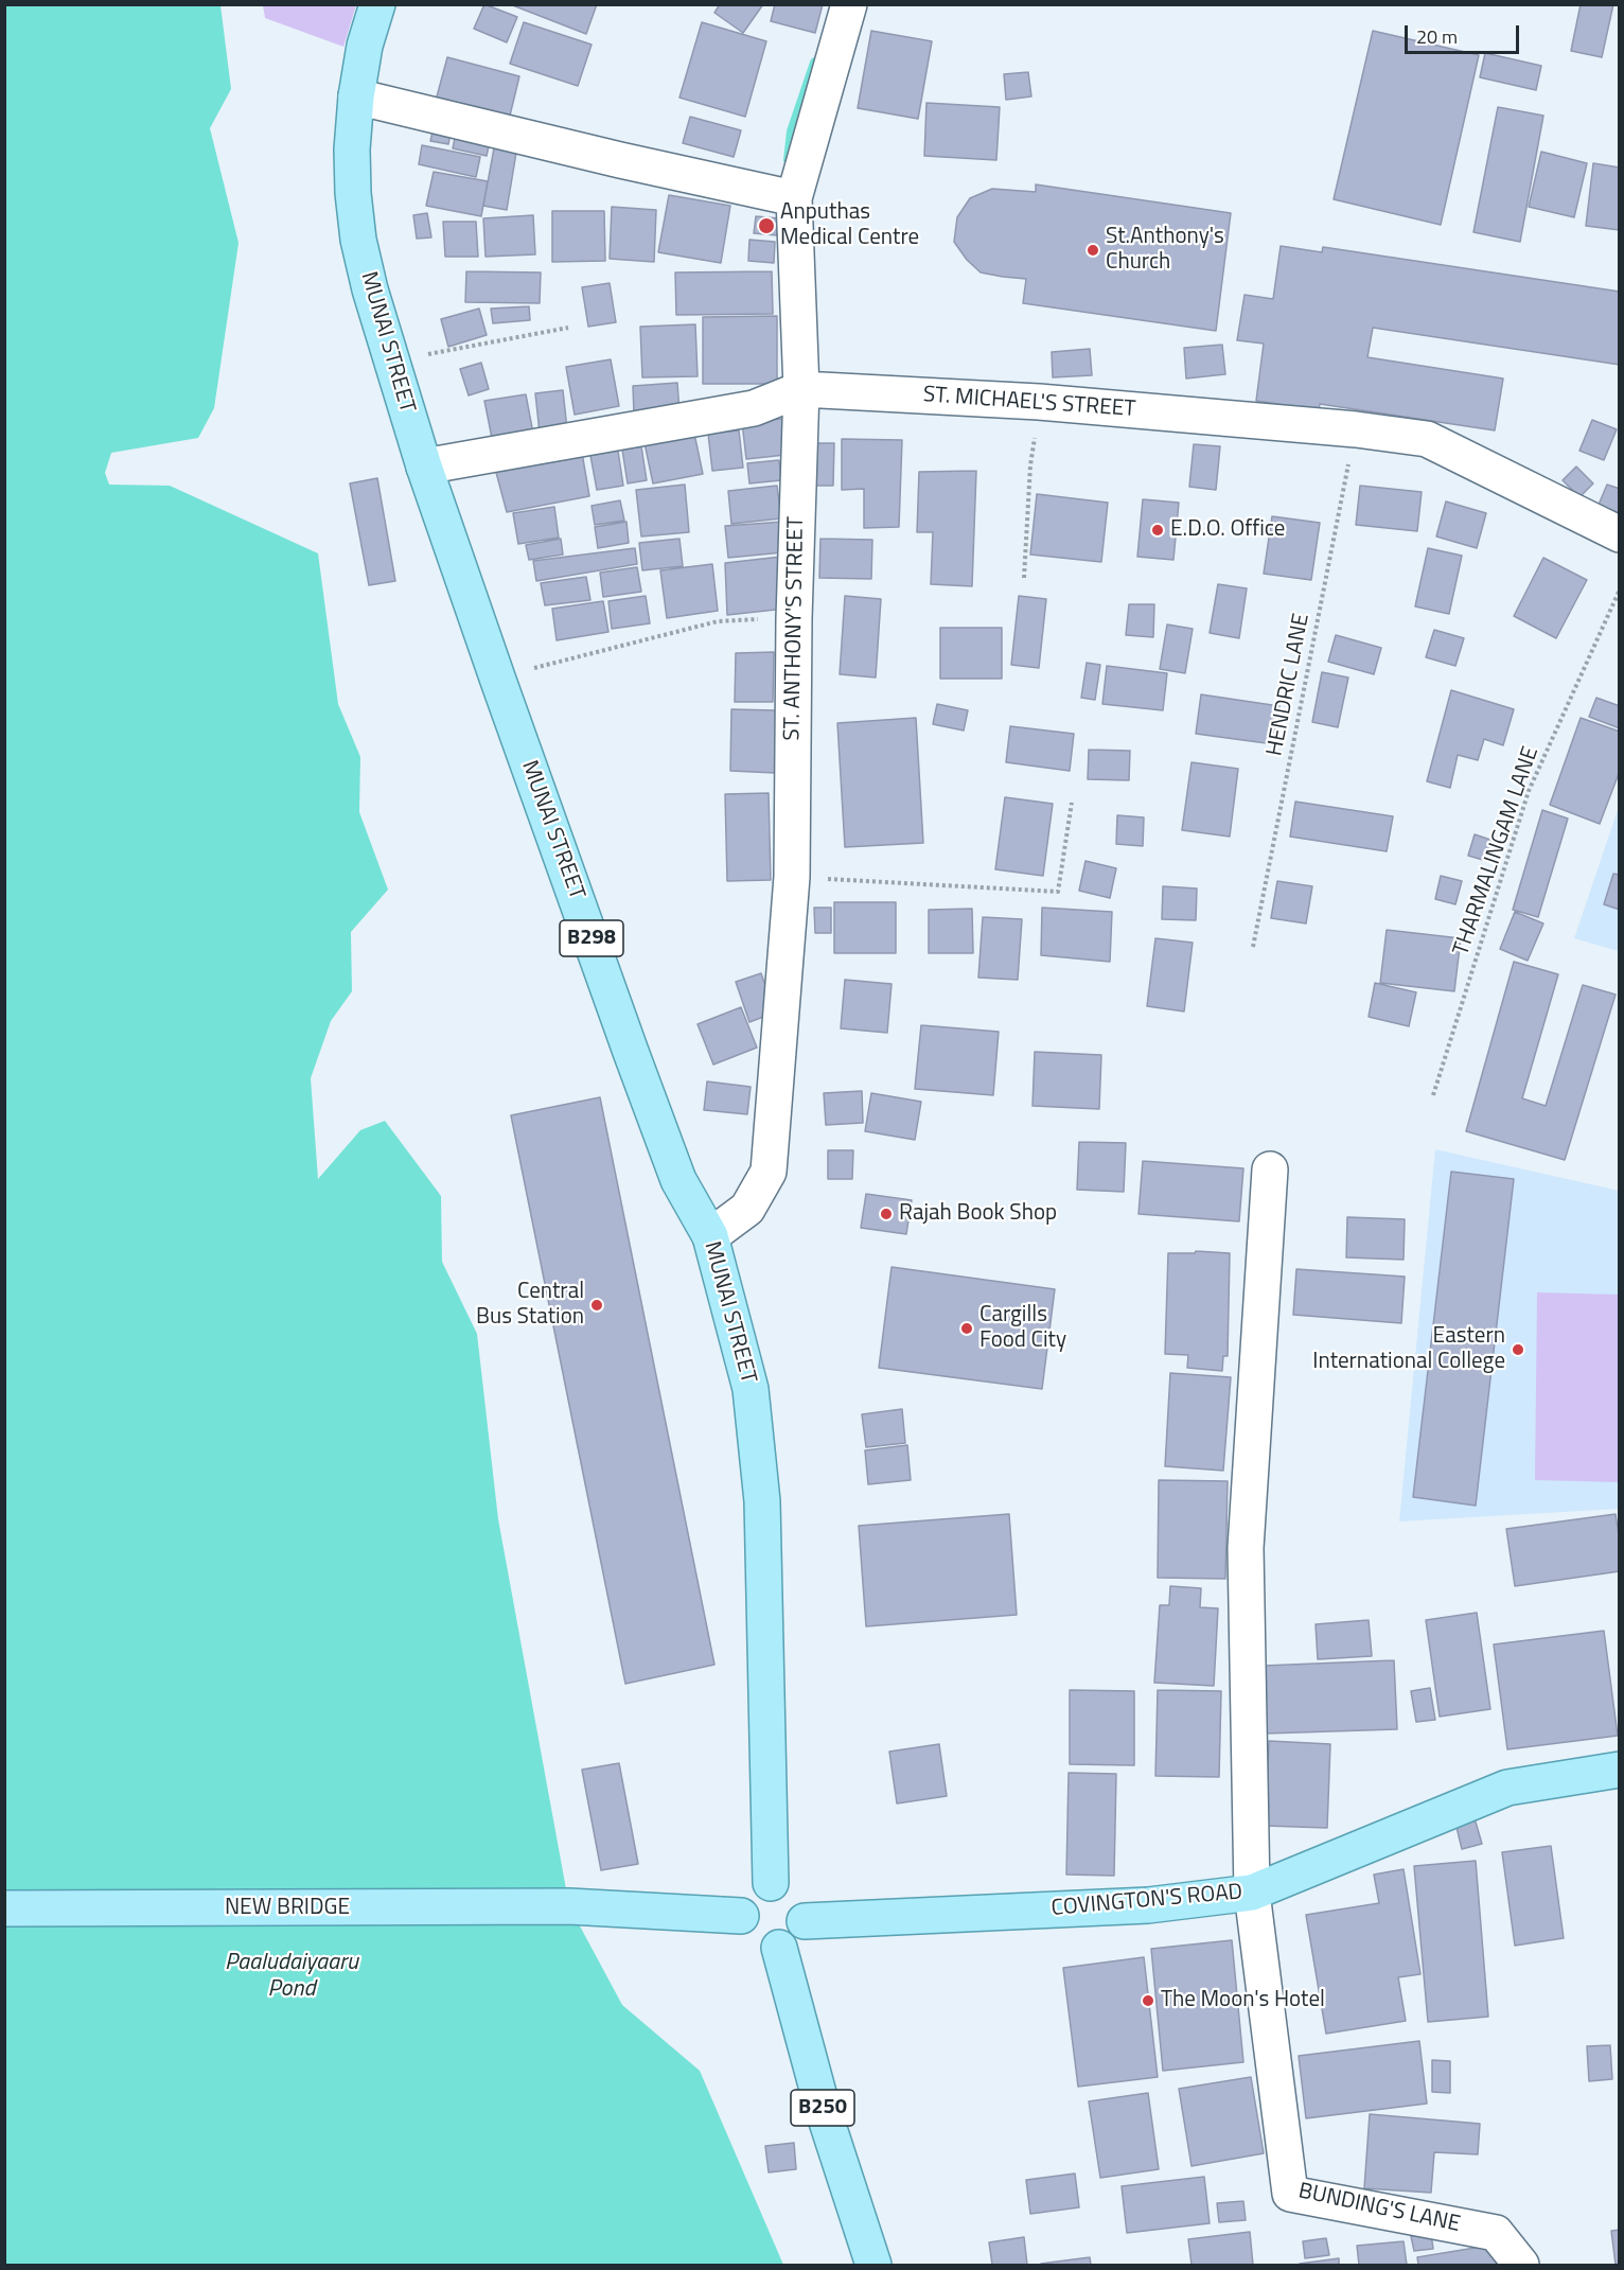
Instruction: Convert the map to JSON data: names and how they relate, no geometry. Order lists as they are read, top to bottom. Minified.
{"streets":{"main road":["MUNAI STREET","B298","COVINGTON'S ROAD","NEW BRIDGE","B250"],"street":["ST. MICHAEL'S STREET","ST. ANTHONY'S STREET","BUNDING'S LANE"],"path":["HENDRIC LANE","THARMALINGAM LANE"]},"crossings":[["MUNAI STREET","ST. MICHAEL'S STREET"],["MUNAI STREET","ST. ANTHONY'S STREET"],["MUNAI STREET","COVINGTON'S ROAD"],["MUNAI STREET","NEW BRIDGE"],["MUNAI STREET","B250"],["ST. MICHAEL'S STREET","ST. ANTHONY'S STREET"],["ST. MICHAEL'S STREET","HENDRIC LANE"],["COVINGTON'S ROAD","NEW BRIDGE"],["COVINGTON'S ROAD","B250"],["COVINGTON'S ROAD","BUNDING'S LANE"],["NEW BRIDGE","B250"]],"water":["Paaludaiyaaru Pond"],"places":["Anputhas Medical Centre","St.Anthony's Church","E.D.O. Office","Rajah Book Shop","Central Bus Station","Cargills Food City","Eastern International College","The Moon's Hotel"],"scale_bar":"20 m"}
